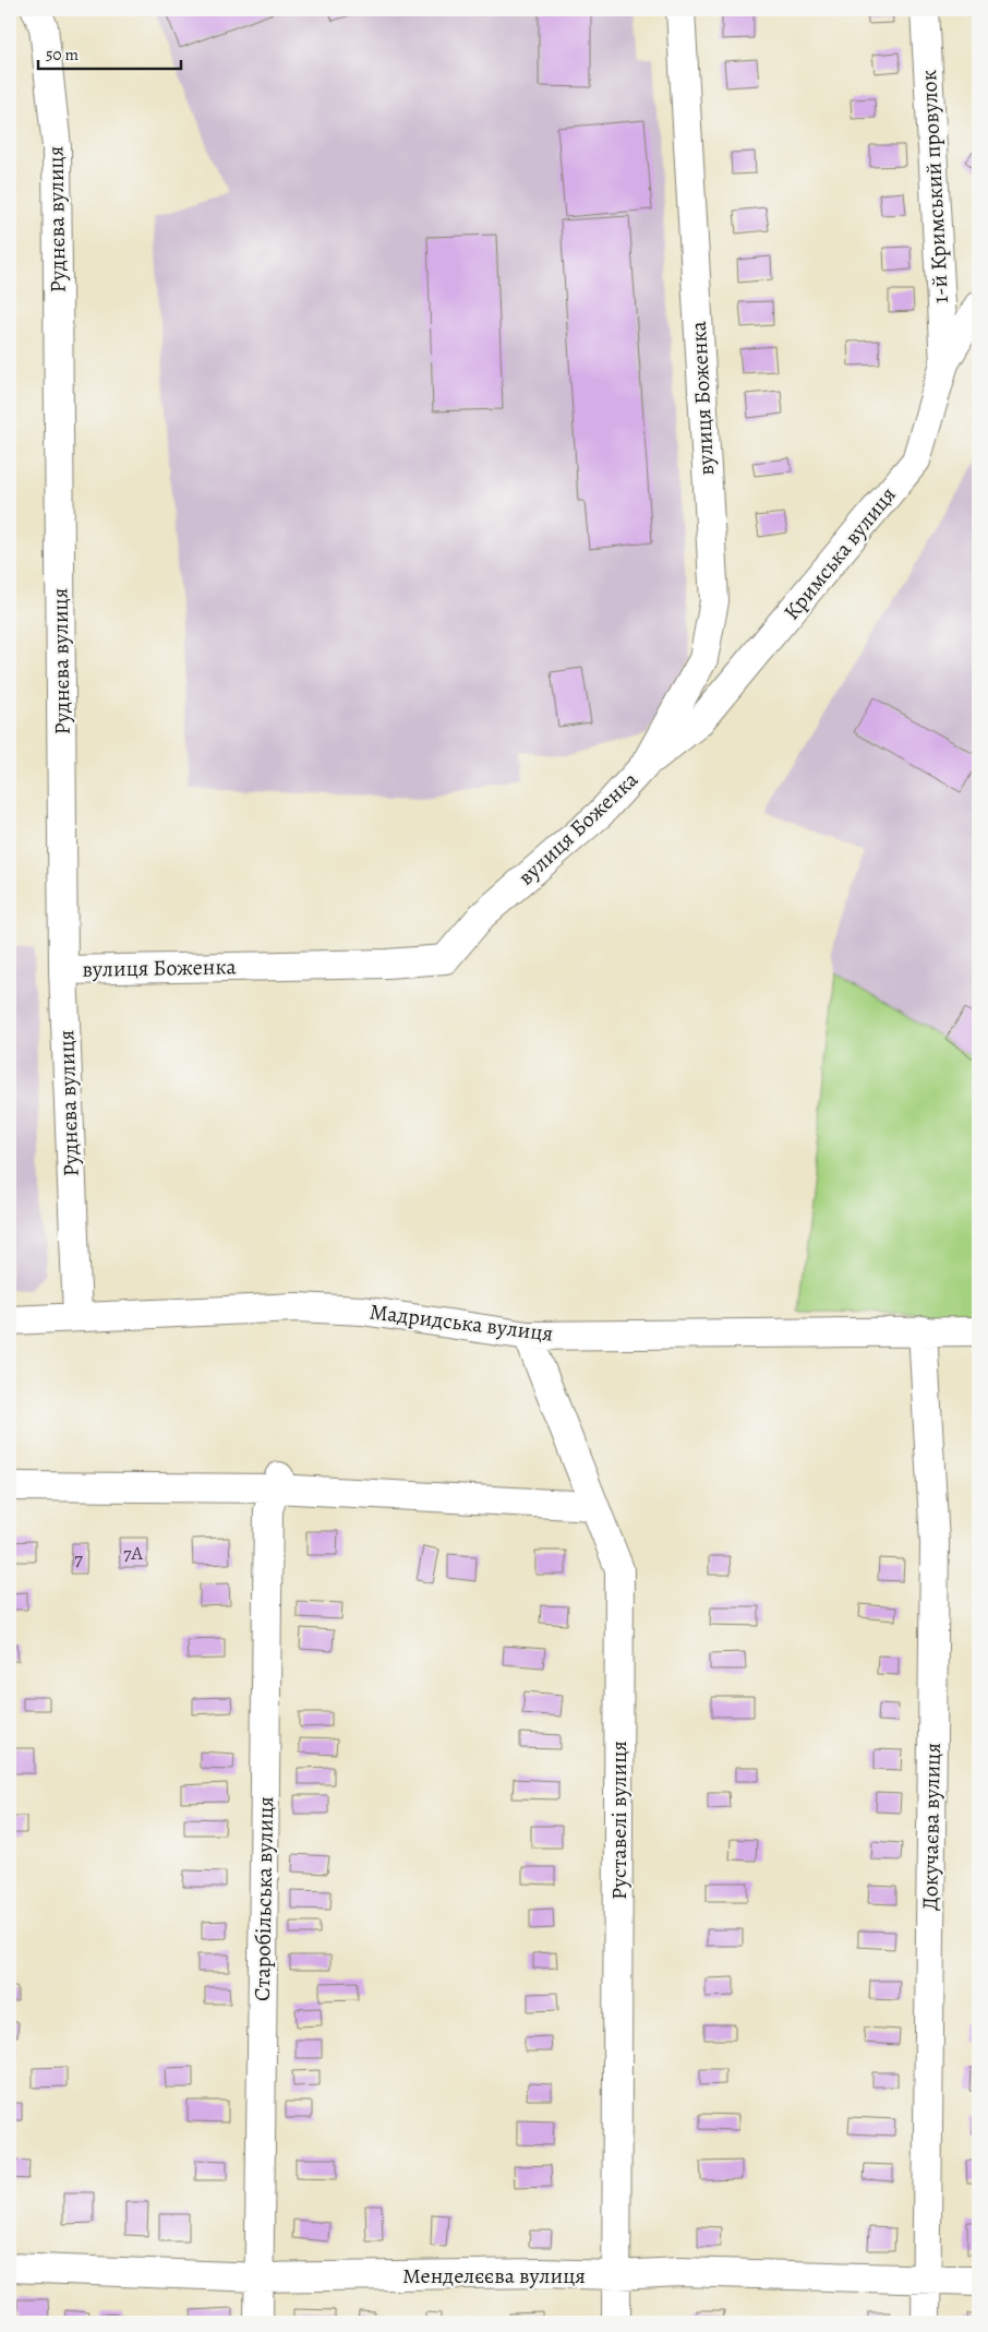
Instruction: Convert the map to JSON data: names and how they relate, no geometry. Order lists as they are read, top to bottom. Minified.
{"streets":{"street":["1-й Кримський провулок","Руднєва вулиця","вулиця Боженка","Кримська вулиця","Мадридська вулиця","Руставелі вулиця","Докучаєва вулиця","Старобільська вулиця","Менделєєва вулиця"]},"crossings":[["1-й Кримський провулок","Кримська вулиця"],["Руднєва вулиця","вулиця Боженка"],["Руднєва вулиця","Мадридська вулиця"],["вулиця Боженка","Кримська вулиця"],["Мадридська вулиця","Руставелі вулиця"],["Мадридська вулиця","Докучаєва вулиця"],["Руставелі вулиця","Менделєєва вулиця"],["Докучаєва вулиця","Менделєєва вулиця"],["Старобільська вулиця","Менделєєва вулиця"]],"house_numbers":["7А","7"],"scale_bar":"50 m"}
